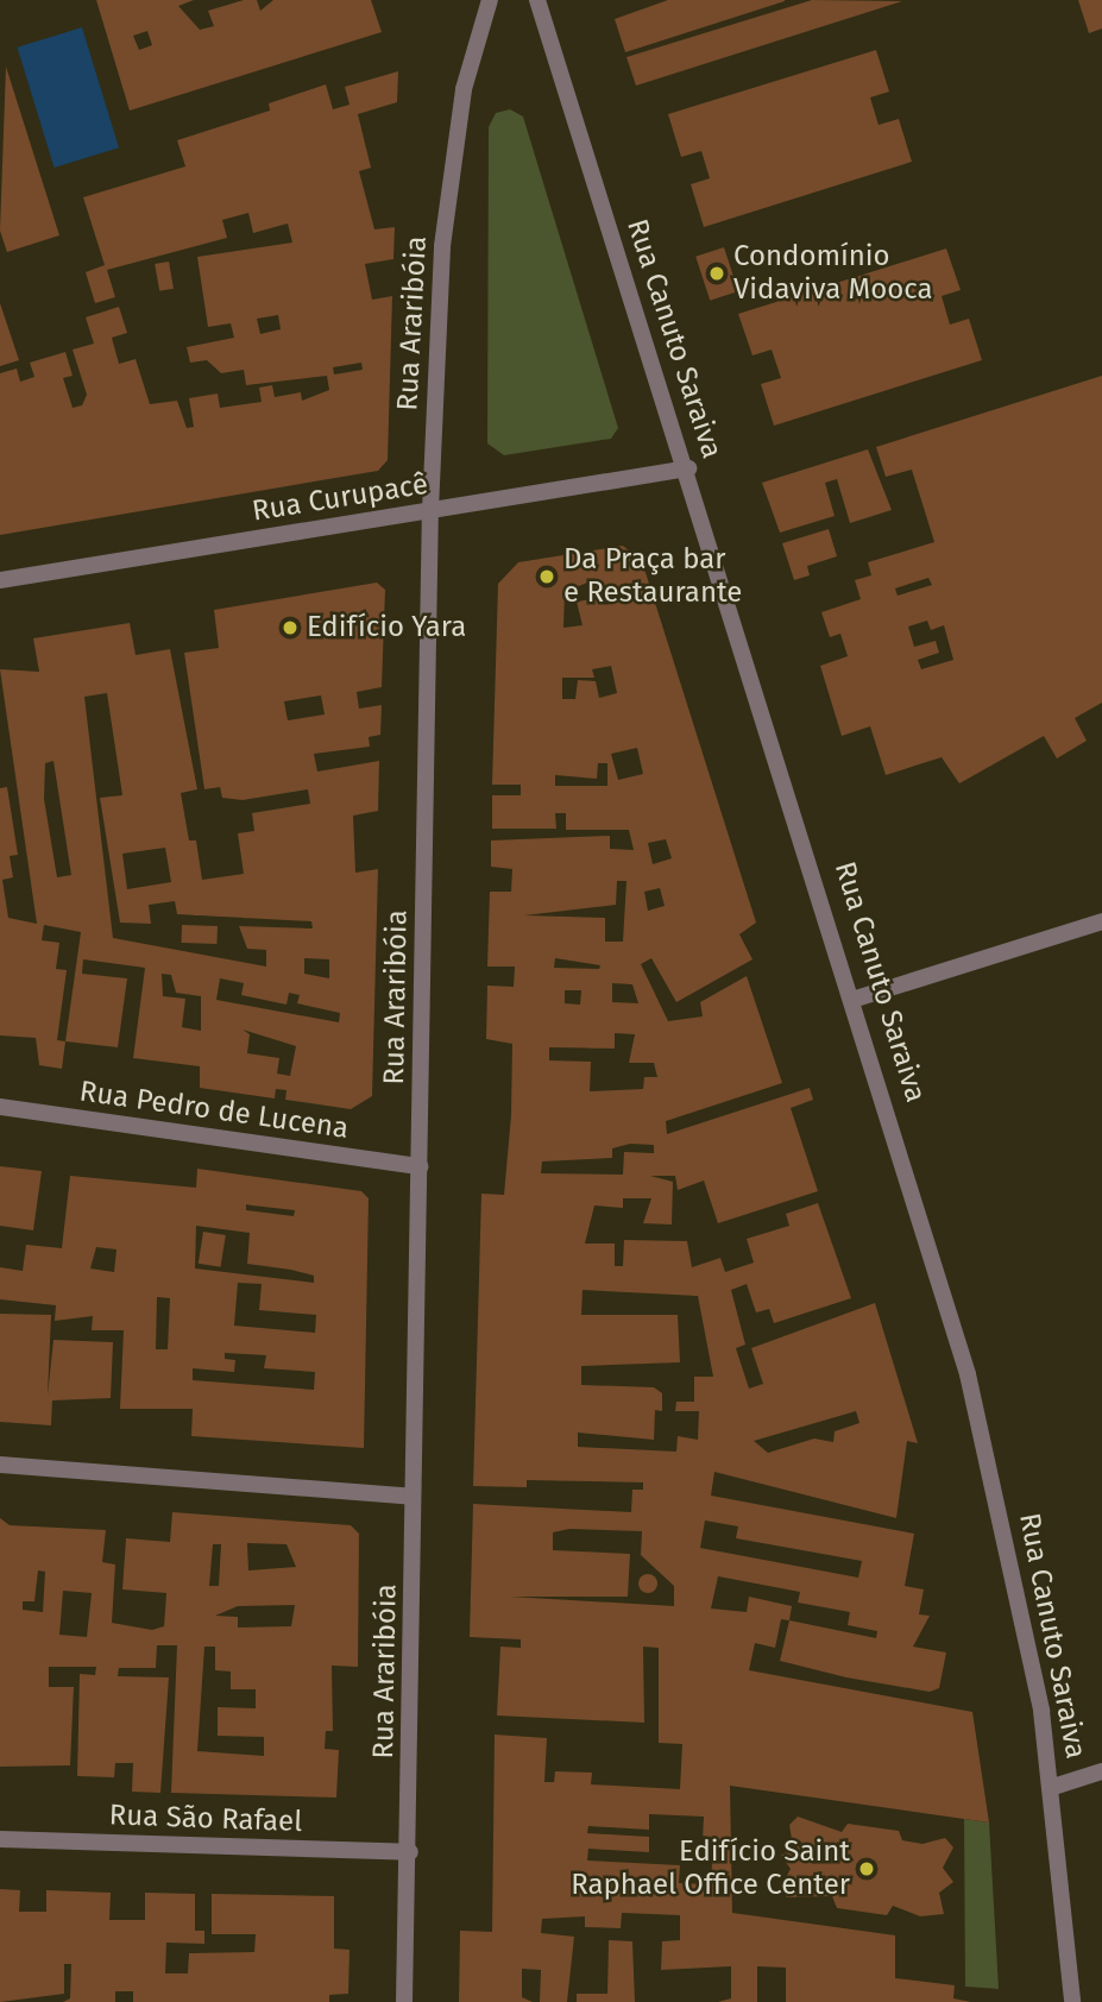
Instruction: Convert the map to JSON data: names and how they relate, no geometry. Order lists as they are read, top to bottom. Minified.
{"streets":{"street":["Rua Araribóia","Rua Canuto Saraiva","Rua Curupacê","Rua Pedro de Lucena","Rua São Rafael"]},"crossings":[["Rua Araribóia","Rua Curupacê"],["Rua Araribóia","Rua Pedro de Lucena"],["Rua Araribóia","Rua São Rafael"],["Rua Canuto Saraiva","Rua Curupacê"]],"places":["Condomínio Vidaviva Mooca","Da Praça bar e Restaurante","Edifício Yara","Edifício Saint Raphael Office Center"]}
